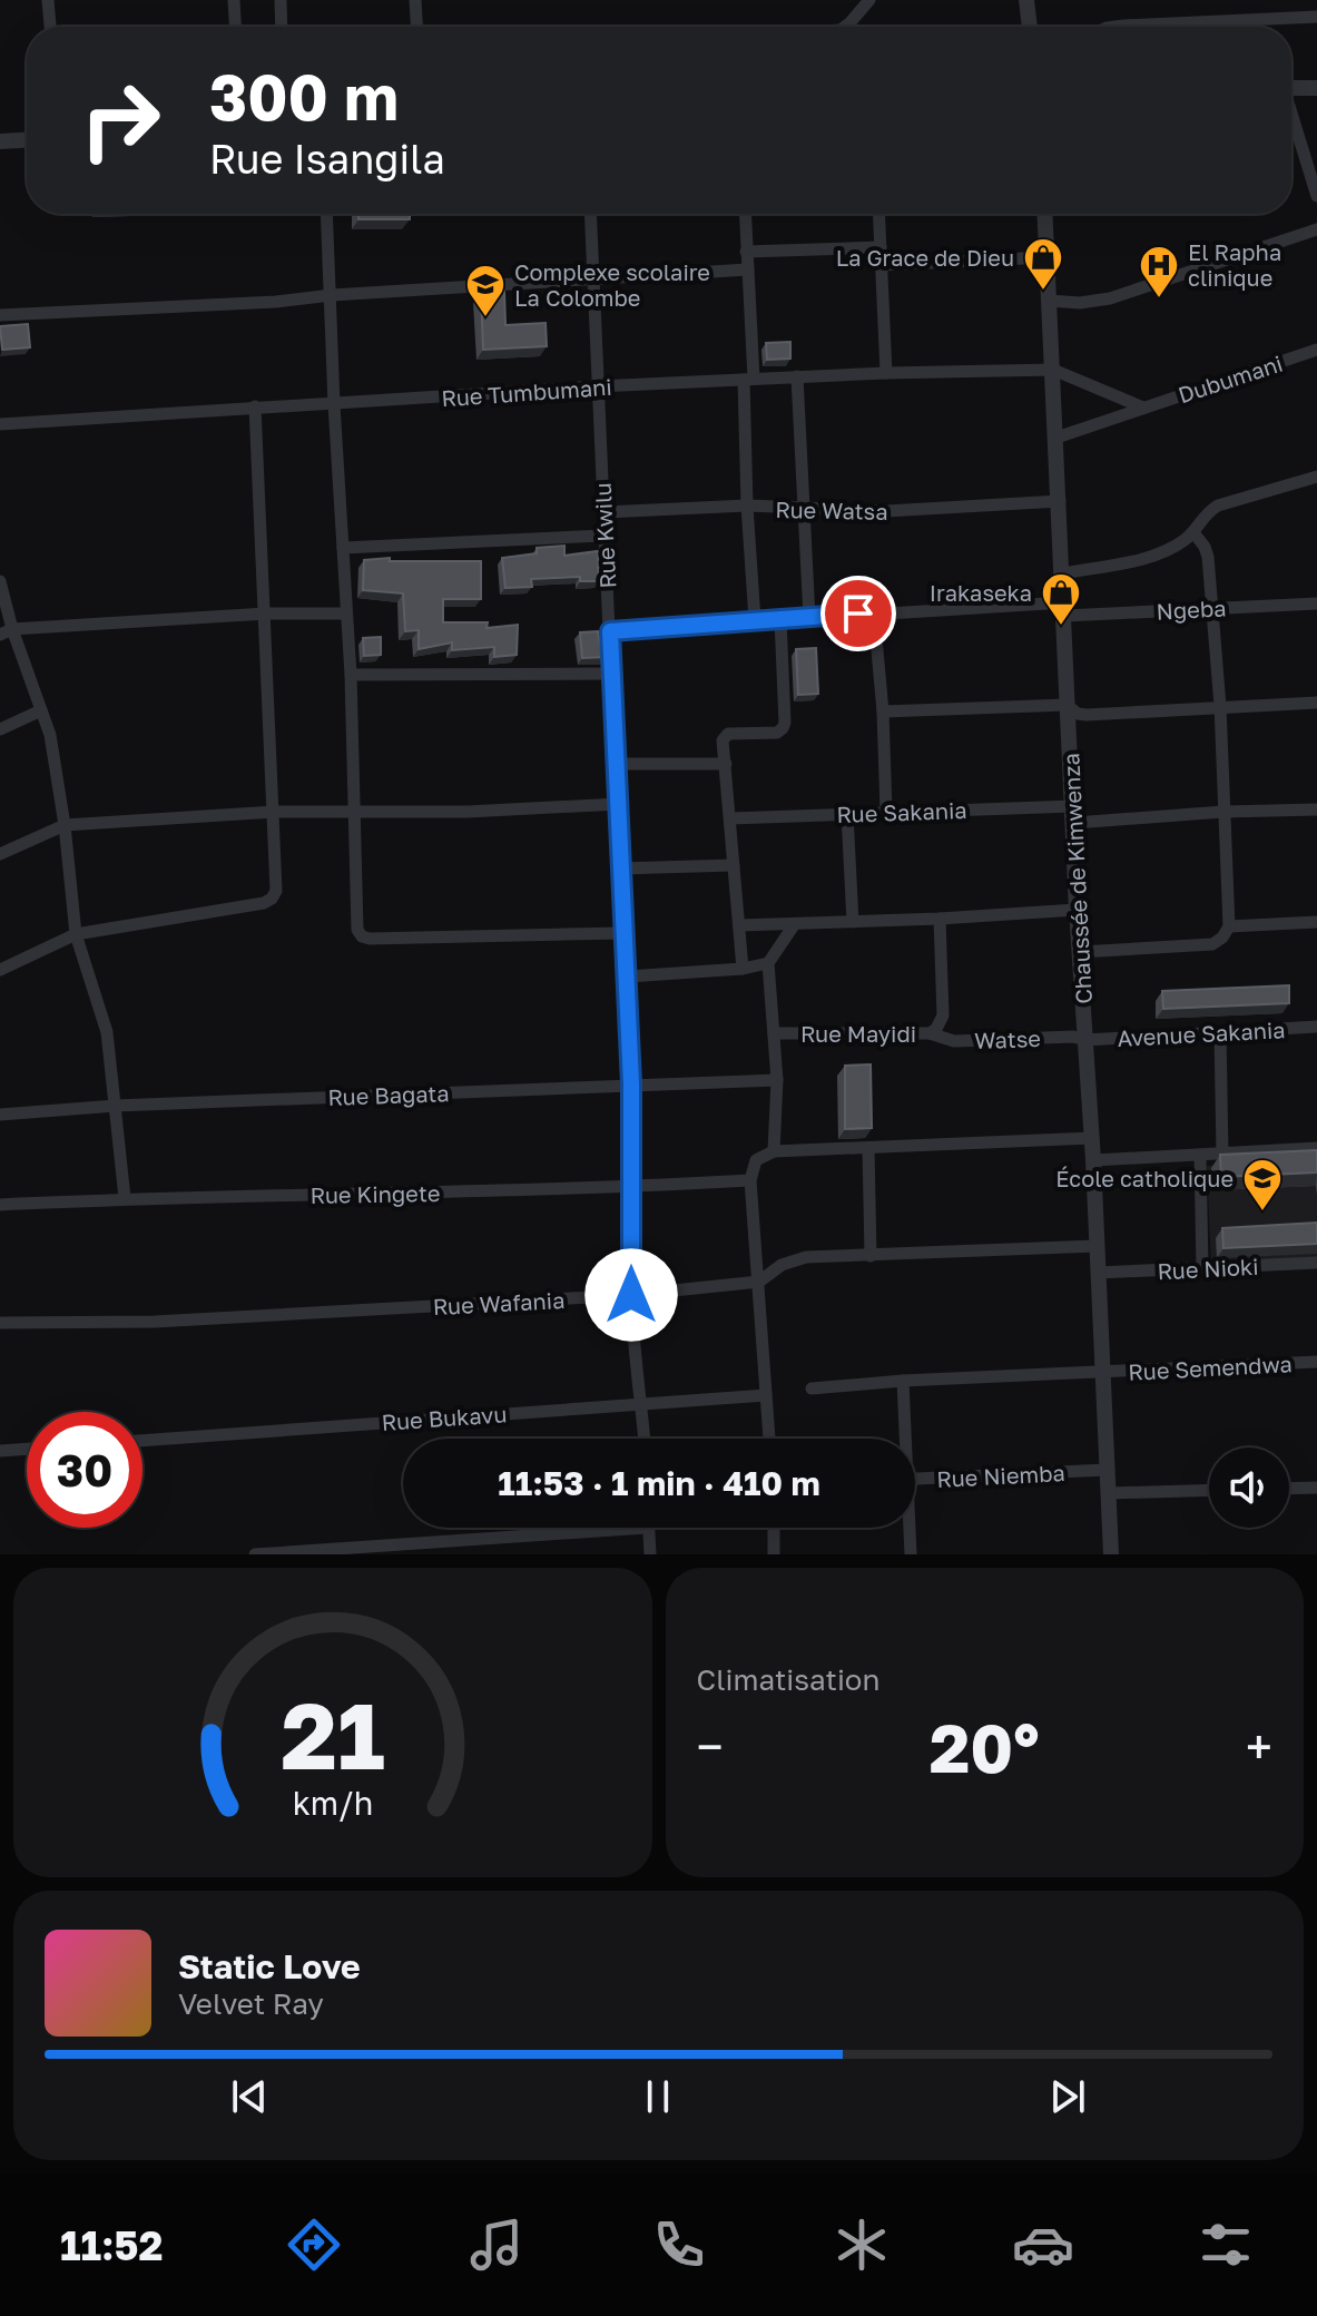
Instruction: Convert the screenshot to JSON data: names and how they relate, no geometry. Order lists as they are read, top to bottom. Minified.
{"streets":{"street":["Dubumani","Rue Tumbumani","Rue Watsa","Rue Kwilu","Ngeba","Rue Sakania","Chaussée de Kimwenza","Rue Mayidi","Avenue Sakania","Watse","Rue Bagata","Rue Kingete","Rue Nioki","Rue Wafania","Rue Semendwa","Rue Bukavu","Rue Niemba"]},"crossings":[["Dubumani","Chaussée de Kimwenza"],["Rue Tumbumani","Rue Kwilu"],["Rue Tumbumani","Chaussée de Kimwenza"],["Rue Watsa","Rue Kwilu"],["Rue Watsa","Chaussée de Kimwenza"],["Rue Kwilu","Ngeba"],["Rue Kwilu","Rue Bagata"],["Rue Kwilu","Rue Kingete"],["Rue Kwilu","Rue Wafania"],["Rue Kwilu","Rue Bukavu"],["Ngeba","Chaussée de Kimwenza"],["Rue Sakania","Chaussée de Kimwenza"],["Chaussée de Kimwenza","Avenue Sakania"],["Chaussée de Kimwenza","Watse"],["Chaussée de Kimwenza","Rue Nioki"],["Chaussée de Kimwenza","Rue Wafania"],["Chaussée de Kimwenza","Rue Semendwa"],["Chaussée de Kimwenza","Rue Niemba"],["Rue Mayidi","Watse"],["Avenue Sakania","Watse"]],"places":{"shop":["La Grace de Dieu","Irakaseka"],"hospital":["El Rapha clinique"],"school or university":["Complexe scolaire La Colombe","École catholique"]},"page":{"turn":["300 m","Rue Isangila"],"limit":"30","trip":"11:53 · 1 min · 410 m","tile":"Climatisation","heat":["−","20°","+"],"song":["Static Love","Velvet Ray"],"tabs":"11:52","gauge":["21","km/h"]}}
